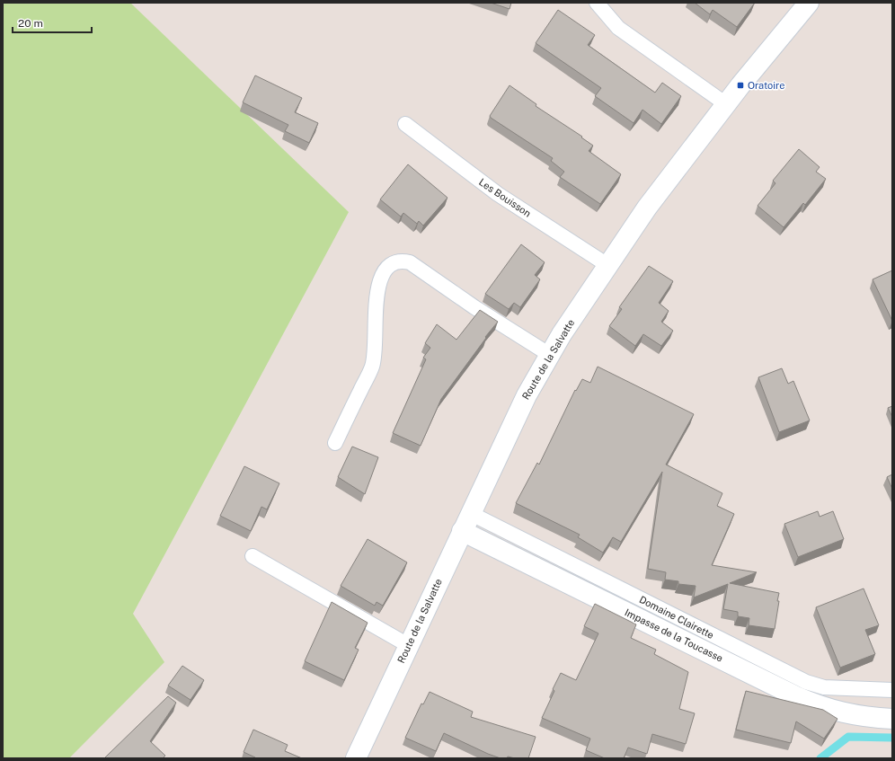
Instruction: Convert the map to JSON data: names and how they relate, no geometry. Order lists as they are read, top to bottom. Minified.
{"streets":{"street":["Route de la Salvatte","Impasse de la Toucasse"],"lane":["Les Bouisson","Domaine Clairette"]},"crossings":[["Les Bouisson","Route de la Salvatte"],["Route de la Salvatte","Domaine Clairette"],["Route de la Salvatte","Impasse de la Toucasse"],["Domaine Clairette","Impasse de la Toucasse"]],"places":{"transit":["Oratoire"]},"scale_bar":"20 m"}
